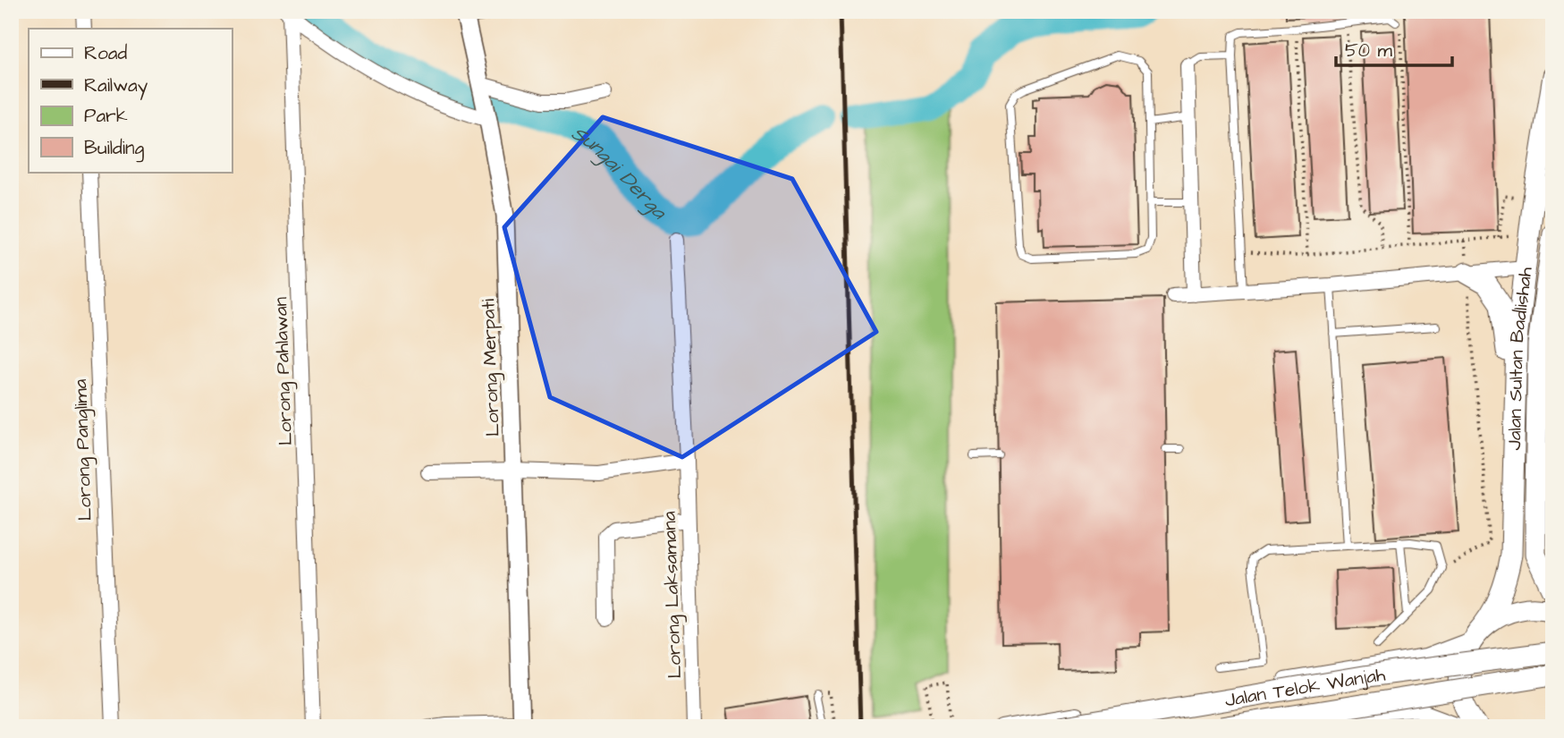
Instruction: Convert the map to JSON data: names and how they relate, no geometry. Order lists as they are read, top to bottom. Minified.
{"streets":{"main road":["Jalan Sultan Badlishah","Jalan Telok Wanjah"],"street":["Lorong Merpati","Lorong Pahlawan","Lorong Panglima","Lorong Laksamana"]},"water":["Sungai Derga"],"legend":["Road","Railway","Park","Building"],"scale_bar":"50 m"}
